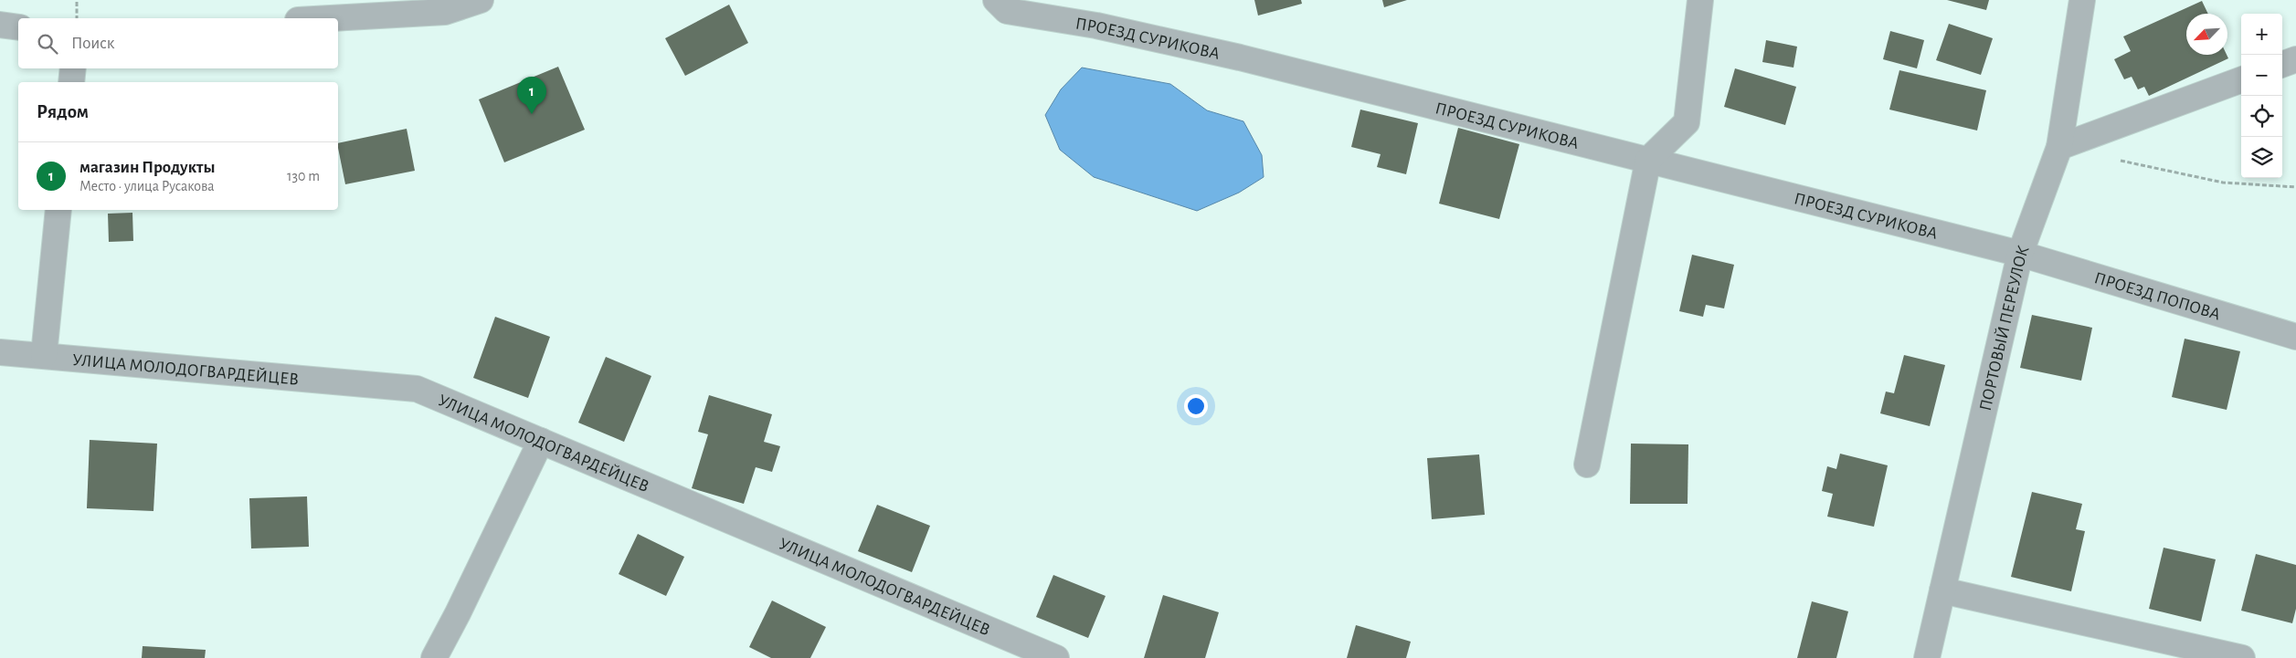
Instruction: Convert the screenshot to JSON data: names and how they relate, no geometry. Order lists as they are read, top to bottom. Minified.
{"streets":{"street":["ПРОЕЗД СУРИКОВА","ПРОЕЗД ПОПОВА","ПОРТОВЫЙ ПЕРЕУЛОК","УЛИЦА МОЛОДОГВАРДЕЙЦЕВ"]},"crossings":[["ПРОЕЗД СУРИКОВА","ПРОЕЗД ПОПОВА"],["ПРОЕЗД СУРИКОВА","ПОРТОВЫЙ ПЕРЕУЛОК"],["ПРОЕЗД ПОПОВА","ПОРТОВЫЙ ПЕРЕУЛОК"]],"north":"bottom left","page":{"map_buttons":["+","−"],"search":"Поиск","pins":"1","heading":"Рядом","list":[{"mark":"1","name":"магазин Продукты","note":"Место · улица Русакова","value":"130 m"}]}}
